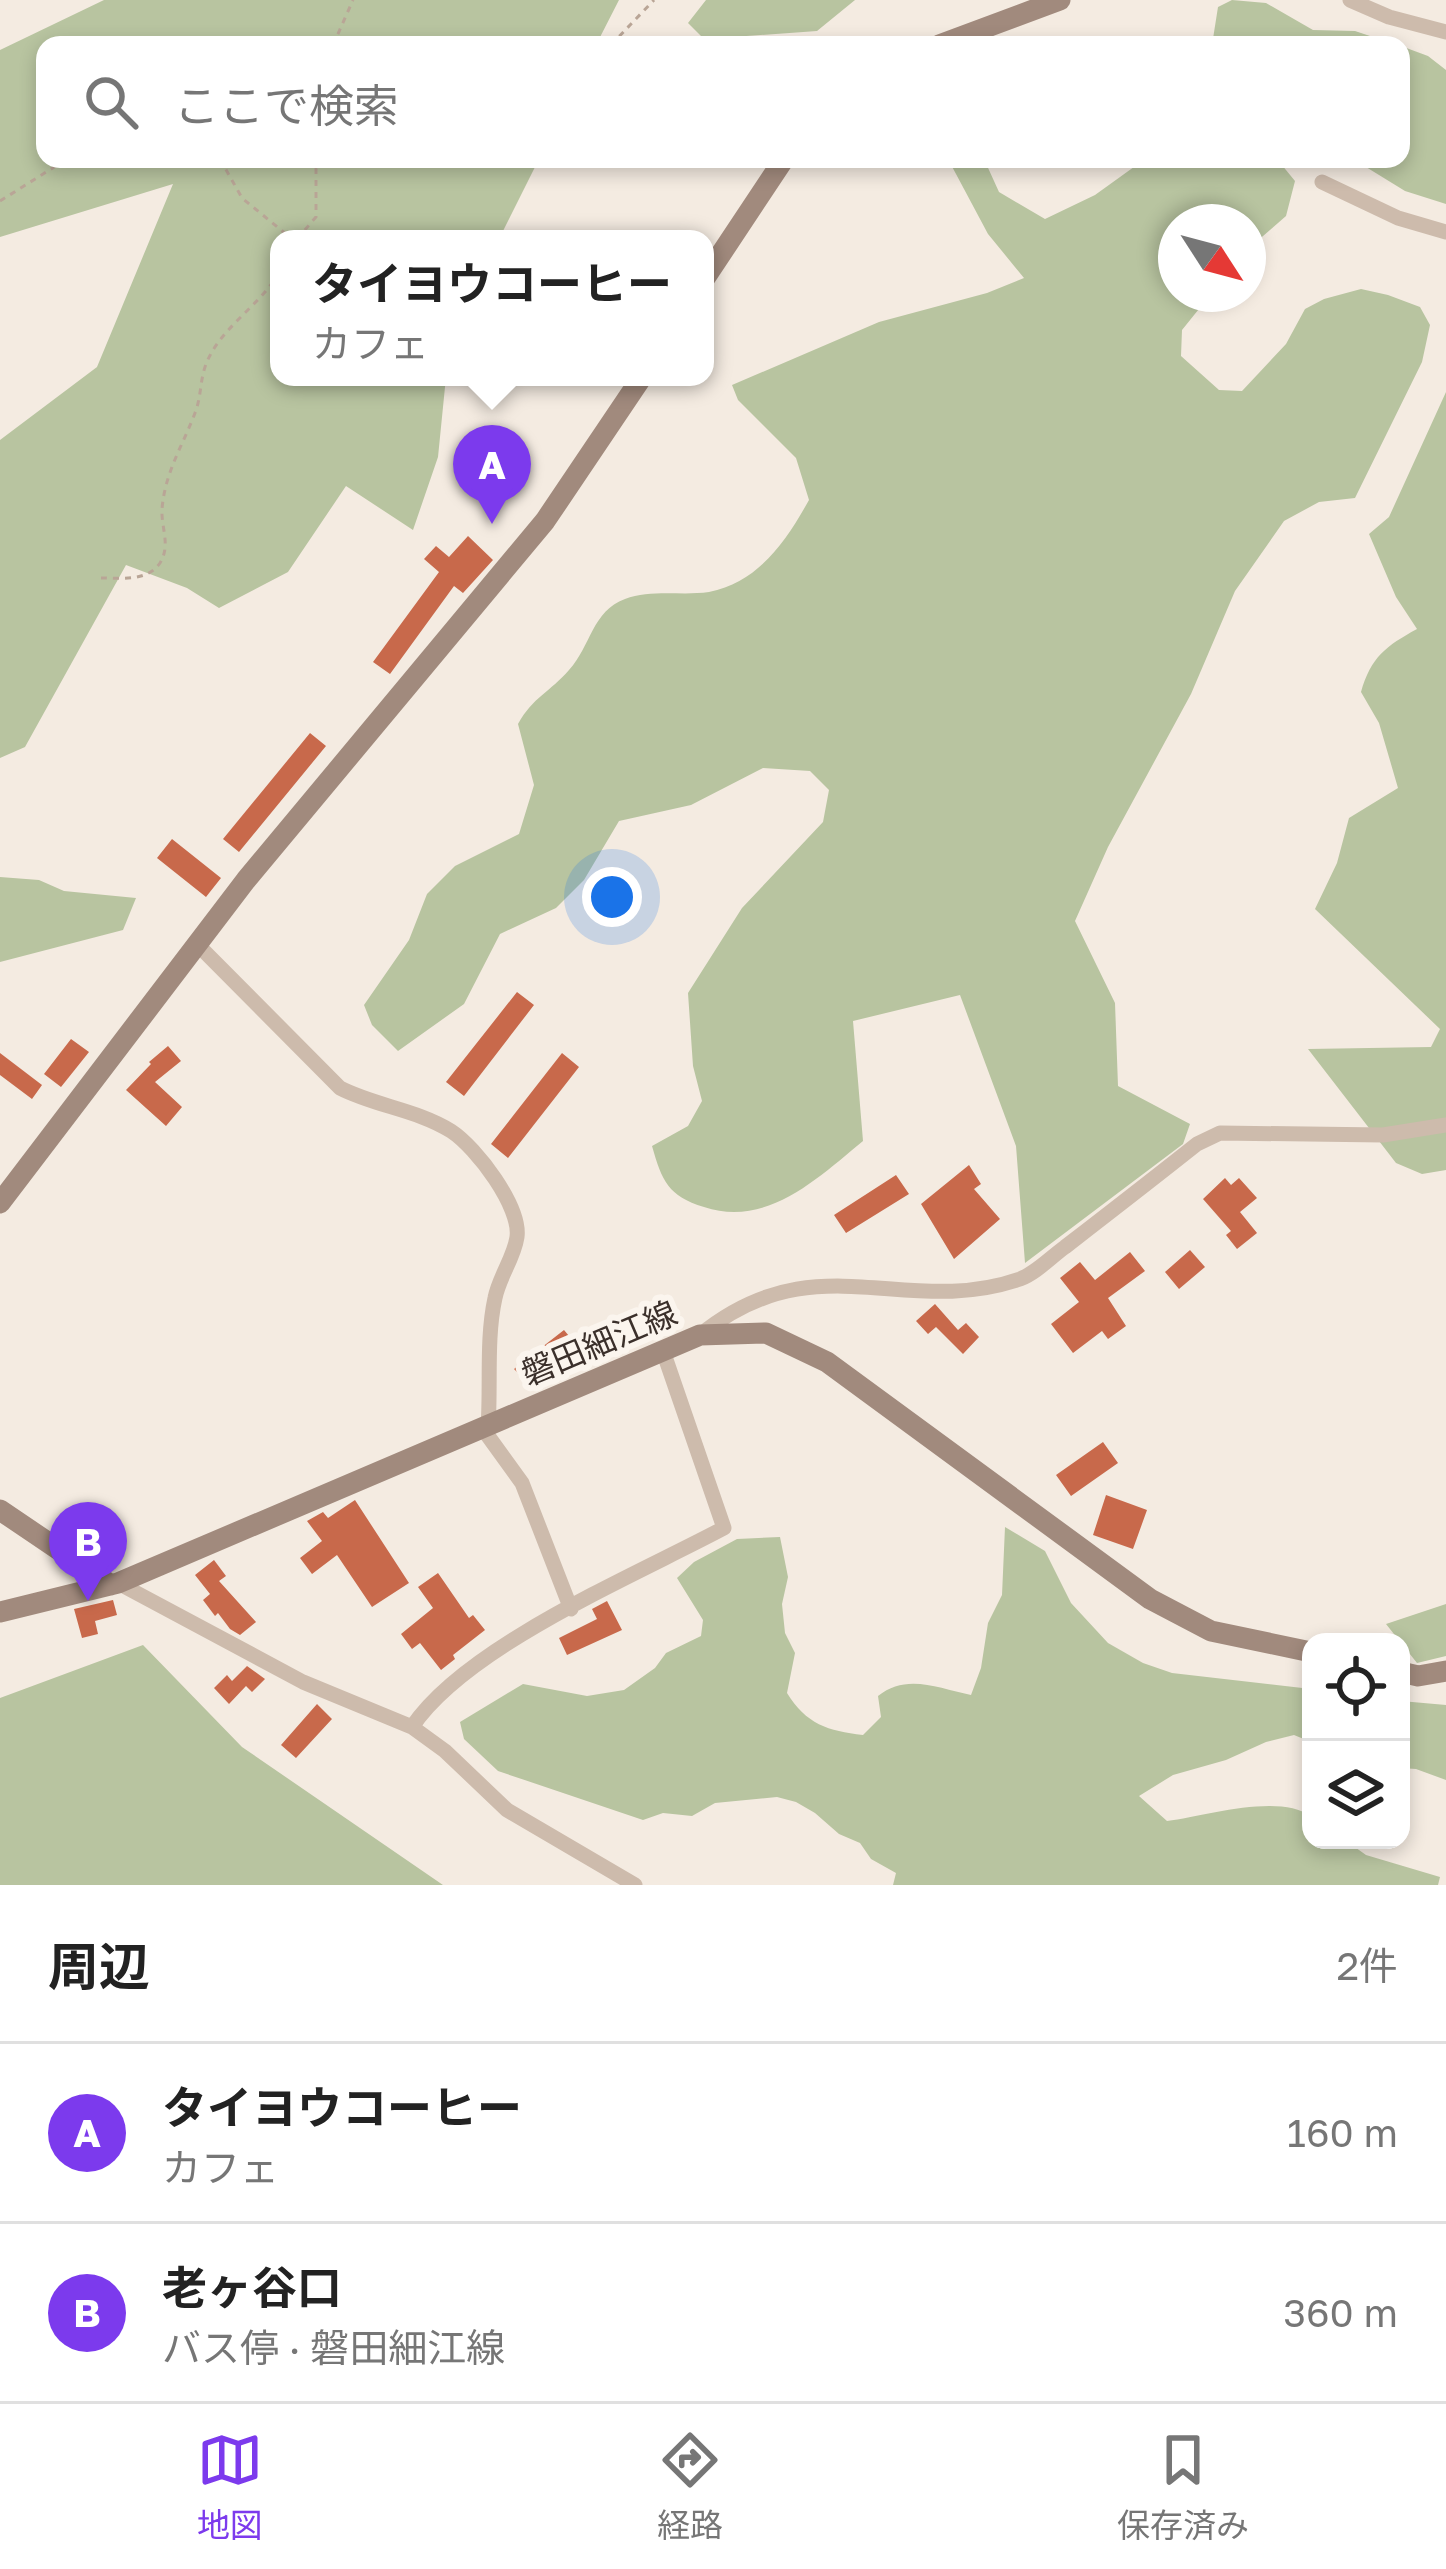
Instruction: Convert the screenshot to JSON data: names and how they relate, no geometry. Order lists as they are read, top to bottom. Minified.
{"streets":{"main road":["磐田細江線"]},"north":"bottom right","page":{"search":"ここで検索","popup":["タイヨウコーヒー","カフェ"],"pins":["A","B"],"heading":["周辺","2件"],"list":[{"mark":"A","name":"タイヨウコーヒー","note":"カフェ","value":"160 m"},{"mark":"B","name":"老ヶ谷口","note":"バス停 · 磐田細江線","value":"360 m"}],"nav":["地図","経路","保存済み"]}}
